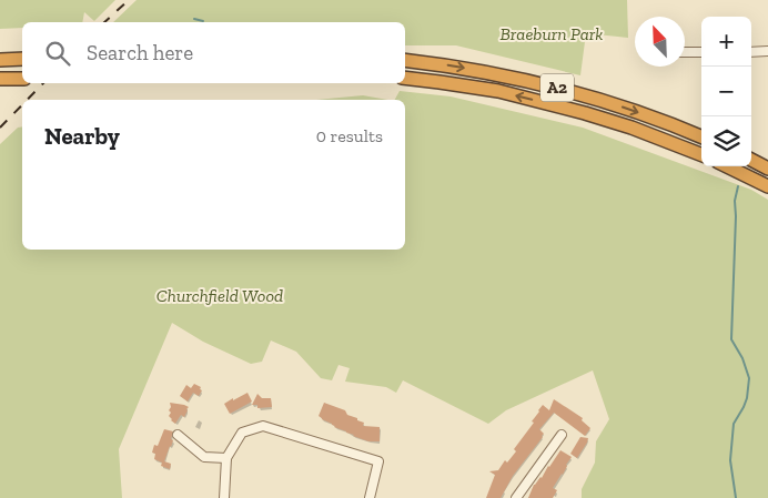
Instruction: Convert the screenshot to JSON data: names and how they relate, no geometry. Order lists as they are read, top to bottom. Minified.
{"streets":{"highway":["A2"]},"parks":["Braeburn Park","Churchfield Wood"],"north":"top left","page":{"map_buttons":["+","−"],"search":"Search here","heading":["Nearby","0 results"]}}
